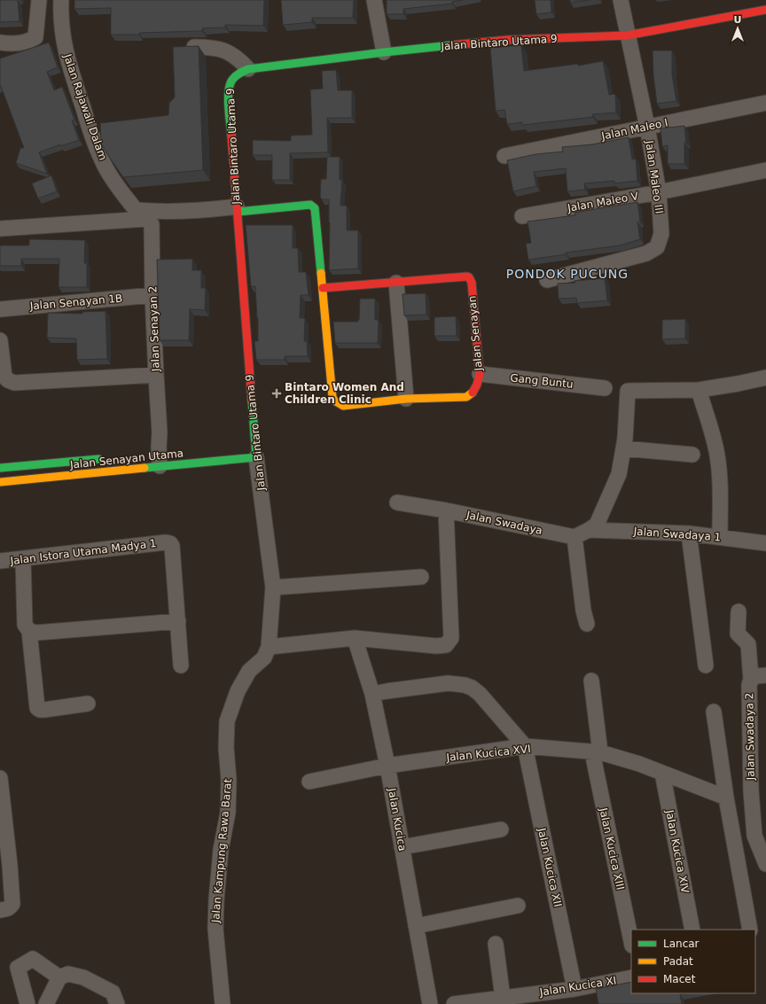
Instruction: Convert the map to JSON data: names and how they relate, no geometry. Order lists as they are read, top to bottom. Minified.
{"streets":{"street":["Jalan Bintaro Utama 9","Jalan Rajawali Dalam","Jalan Maleo I","Jalan Maleo III","Jalan Maleo V","Jalan Senayan 1B","Jalan Senayan 2","Jalan Senayan","Gang Buntu","Jalan Senayan Utama","Jalan Swadaya","Jalan Swadaya 1","Jalan Istora Utama Madya 1","Jalan Swadaya 2","Jalan Kucica XVI","Jalan Kucica","Jalan Kucica XIII","Jalan Kampung Rawa Barat","Jalan Kucica XIV","Jalan Kucica XII","Jalan Kucica XI"]},"crossings":[["Jalan Bintaro Utama 9","Jalan Rajawali Dalam"],["Jalan Bintaro Utama 9","Jalan Maleo III"],["Jalan Bintaro Utama 9","Jalan Senayan"],["Jalan Bintaro Utama 9","Jalan Senayan Utama"],["Jalan Bintaro Utama 9","Jalan Kampung Rawa Barat"],["Jalan Rajawali Dalam","Jalan Senayan"],["Jalan Maleo I","Jalan Maleo III"],["Jalan Maleo III","Jalan Maleo V"],["Jalan Senayan 1B","Jalan Senayan 2"],["Jalan Senayan 2","Jalan Senayan Utama"],["Jalan Senayan","Gang Buntu"],["Jalan Kucica XVI","Jalan Kucica"],["Jalan Kucica XVI","Jalan Kucica XIII"],["Jalan Kucica XVI","Jalan Kucica XIV"],["Jalan Kucica XVI","Jalan Kucica XII"],["Jalan Kucica XII","Jalan Kucica XI"]],"districts":["PONDOK PUCUNG"],"places":{"health":["Bintaro Women And Children Clinic"]},"legend":["Lancar","Padat","Macet"],"north":"top"}
